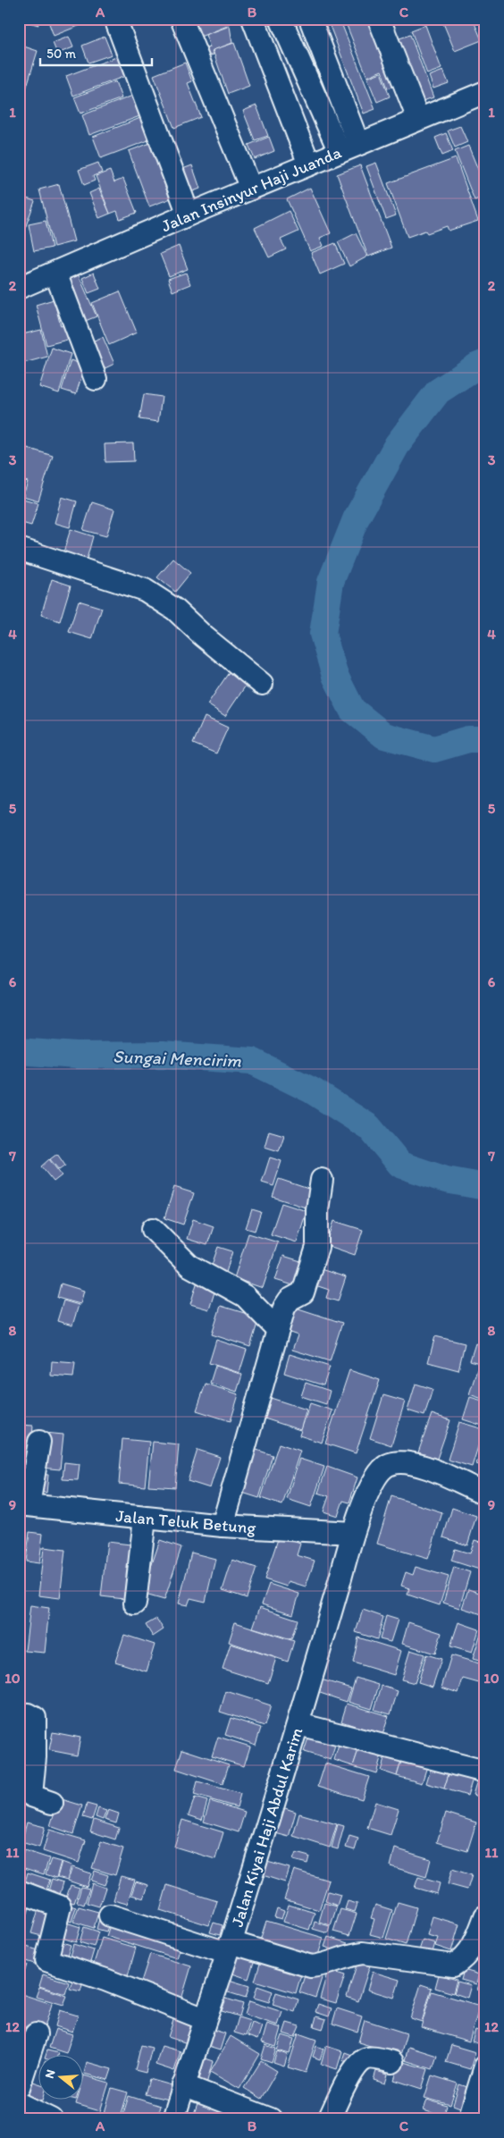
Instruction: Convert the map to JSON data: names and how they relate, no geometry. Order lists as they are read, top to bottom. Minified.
{"streets":{"street":["Jalan Insinyur Haji Juanda","Jalan Teluk Betung","Jalan Kiyai Haji Abdul Karim"]},"crossings":[["Jalan Teluk Betung","Jalan Kiyai Haji Abdul Karim"]],"water":["Sungai Mencirim"],"scale_bar":"50 m","north":"left","grid":{"columns":["A","B","C"],"rows":["1","2","3","4","5","6","7","8","9","10","11","12"]}}
